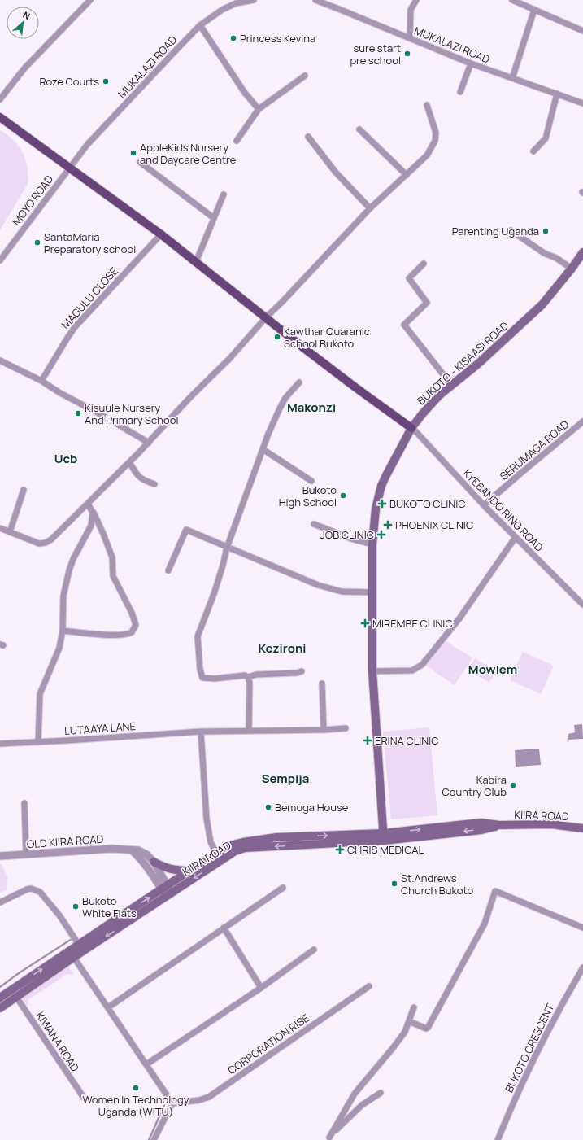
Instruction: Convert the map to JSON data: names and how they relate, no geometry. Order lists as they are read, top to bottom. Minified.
{"streets":{"main road":["BUKOTO - KISAASI ROAD","KIIRA ROAD"],"street":["MUKALAZI ROAD","MOYO ROAD","MAGULU CLOSE","SERUMAGA ROAD","KYEBANDO RING ROAD","LUTAAYA LANE","OLD KIIRA ROAD","KIWANA ROAD","CORPORATION RISE","BUKOTO CRESCENT"]},"crossings":[["MUKALAZI ROAD","MOYO ROAD"],["BUKOTO - KISAASI ROAD","KYEBANDO RING ROAD"],["BUKOTO - KISAASI ROAD","KIIRA ROAD"],["SERUMAGA ROAD","KYEBANDO RING ROAD"],["KIIRA ROAD","OLD KIIRA ROAD"],["KIIRA ROAD","KIWANA ROAD"]],"districts":["Makonzi","Ucb","Kezironi","Mowlem","Sempija"],"places":{"other":["Princess Kevina","sure start pre school","Roze Courts","AppleKids Nursery and Daycare Centre","Parenting Uganda","SantaMaria Preparatory school","Kawthar Quaranic School Bukoto","Kisuule Nursery And Primary School","Bukoto High School","Kabira Country Club","Bemuga House","St.Andrews Church Bukoto","Bukoto White Flats","Women In Technology Uganda (WITU)"],"health":["BUKOTO CLINIC","PHOENIX CLINIC","JOB CLINIC","MIREMBE CLINIC","ERINA CLINIC","CHRIS MEDICAL"]},"north":"top right"}
